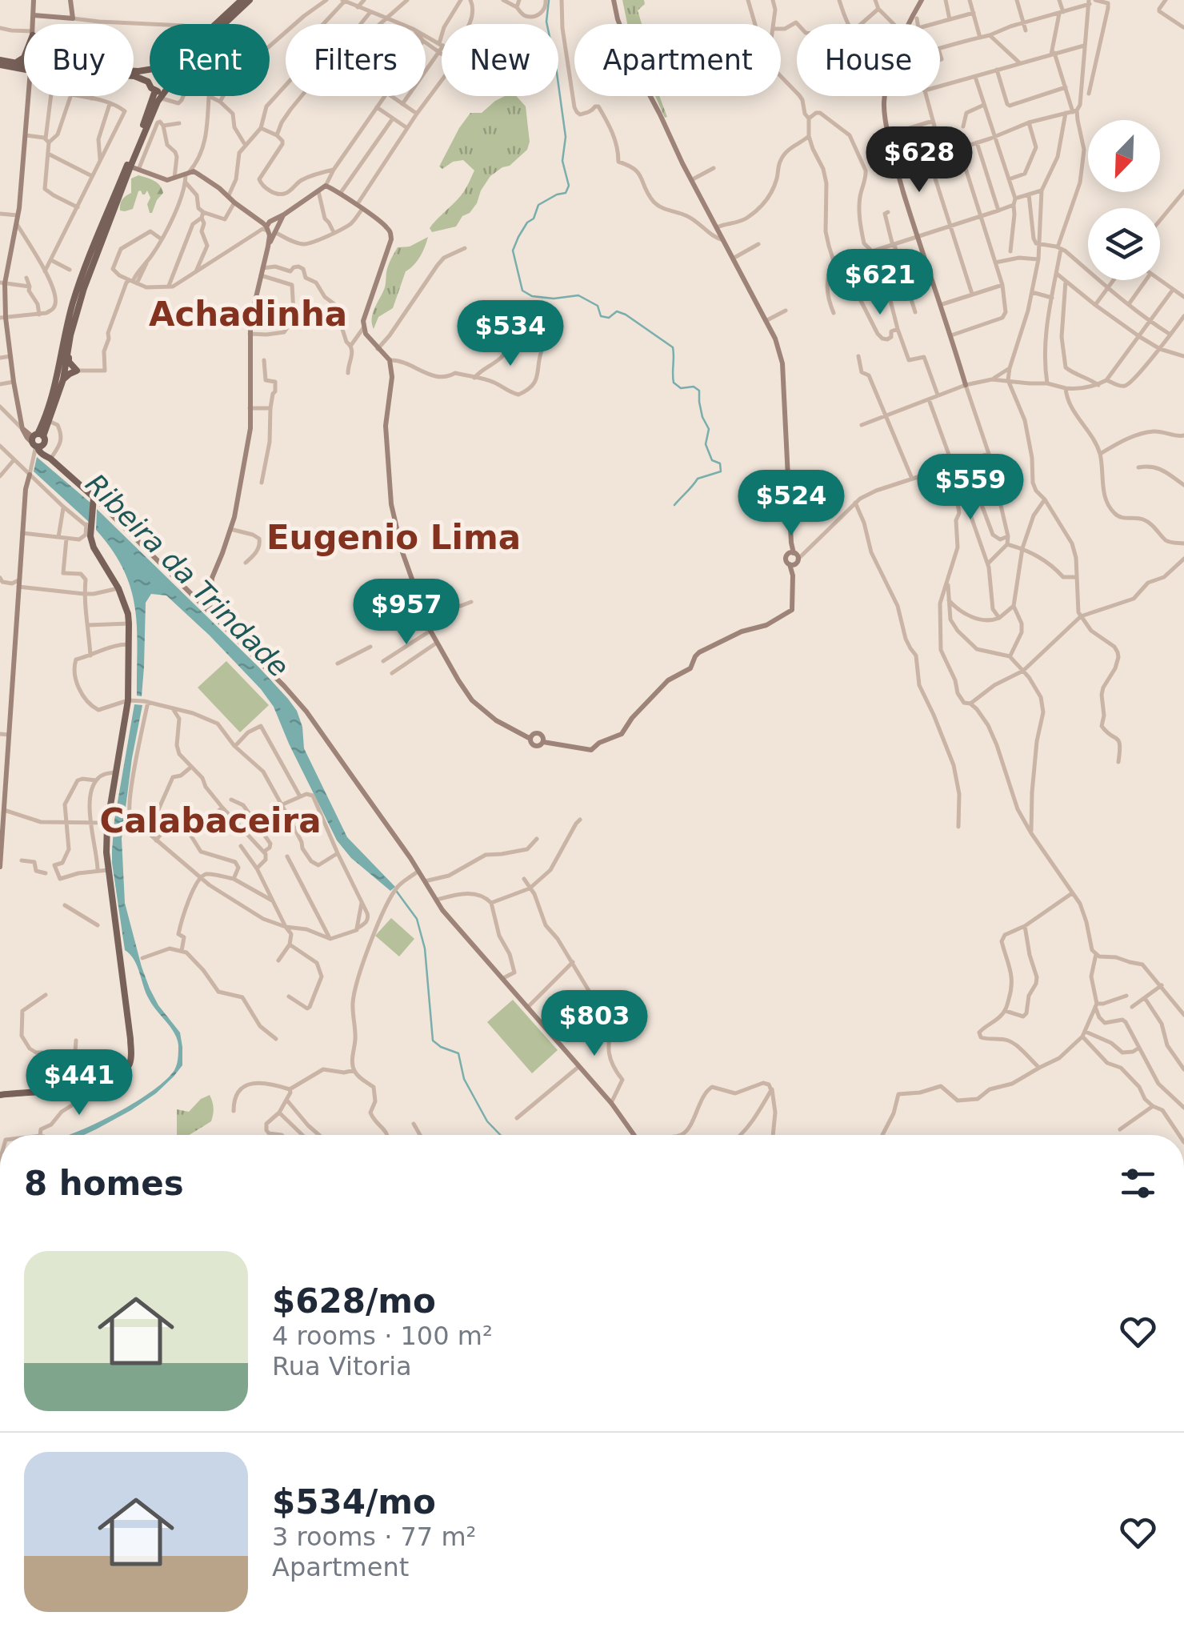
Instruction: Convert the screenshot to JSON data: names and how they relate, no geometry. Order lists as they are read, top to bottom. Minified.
{"districts":["Achadinha","Eugenio Lima","Calabaceira"],"water":["Ribeira da Trindade"],"north":"bottom left","page":{"chip":["Buy","Rent","Filters","New","Apartment","House"],"price":["$628","$621","$534","$559","$524","$957","$803","$441"],"heading":"8 homes","list":[{"name":"$628/mo","note":"4 rooms · 100 m² · Rua Vitoria"},{"name":"$534/mo","note":"3 rooms · 77 m² · Apartment"}]}}
